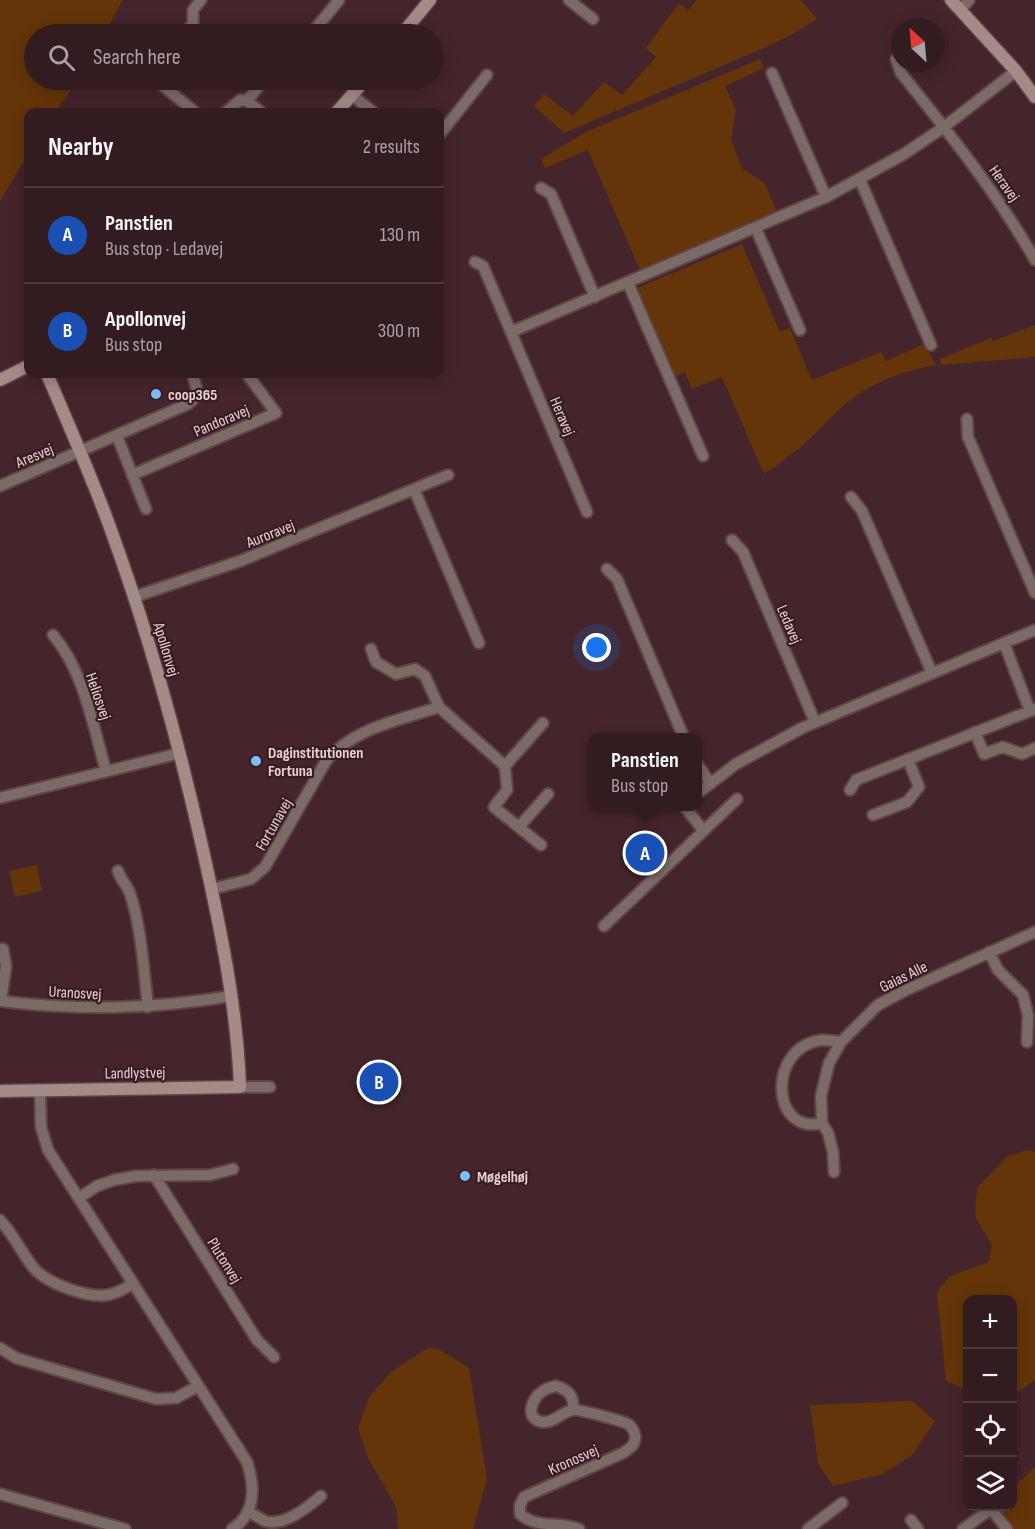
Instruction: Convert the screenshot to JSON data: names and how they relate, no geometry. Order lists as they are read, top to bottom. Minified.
{"streets":{"street":["Heravej","Pandoravej","Aresvej","Auroravej","Ledavej","Apollonvej","Heliosvej","Fortunavej","Gaias Alle","Uranosvej","Landlystvej","Plutonvej","Kronosvej"]},"crossings":[["Pandoravej","Aresvej"],["Pandoravej","Apollonvej"],["Aresvej","Apollonvej"],["Auroravej","Apollonvej"],["Apollonvej","Fortunavej"],["Apollonvej","Uranosvej"],["Apollonvej","Landlystvej"]],"places":["coop365","Daginstitutionen Fortuna","Møgelhøj"],"north":"top left","page":{"search":"Search here","heading":["Nearby","2 results"],"list":[{"mark":"A","name":"Panstien","note":"Bus stop · Ledavej","value":"130 m"},{"mark":"B","name":"Apollonvej","note":"Bus stop","value":"300 m"}],"popup":["Panstien","Bus stop"],"pins":["A","B"],"map_buttons":["+","−"]}}
